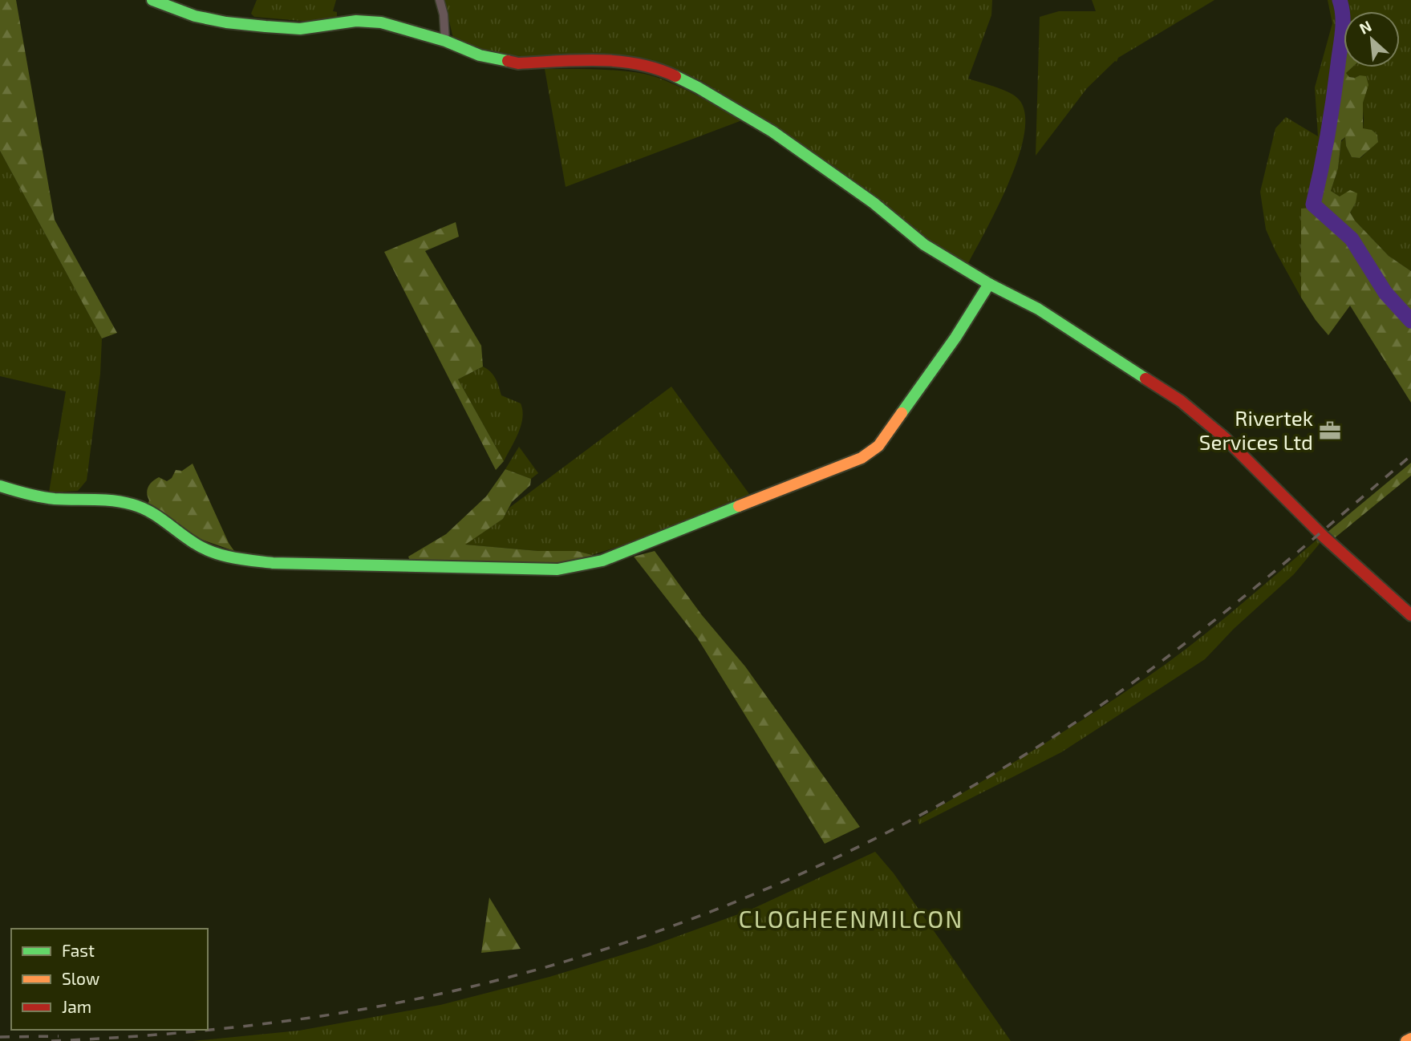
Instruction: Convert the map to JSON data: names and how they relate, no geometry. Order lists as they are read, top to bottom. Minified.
{"districts":["CLOGHEENMILCON"],"places":{"office":["Rivertek Services Ltd"]},"legend":["Fast","Slow","Jam"],"north":"top left"}
